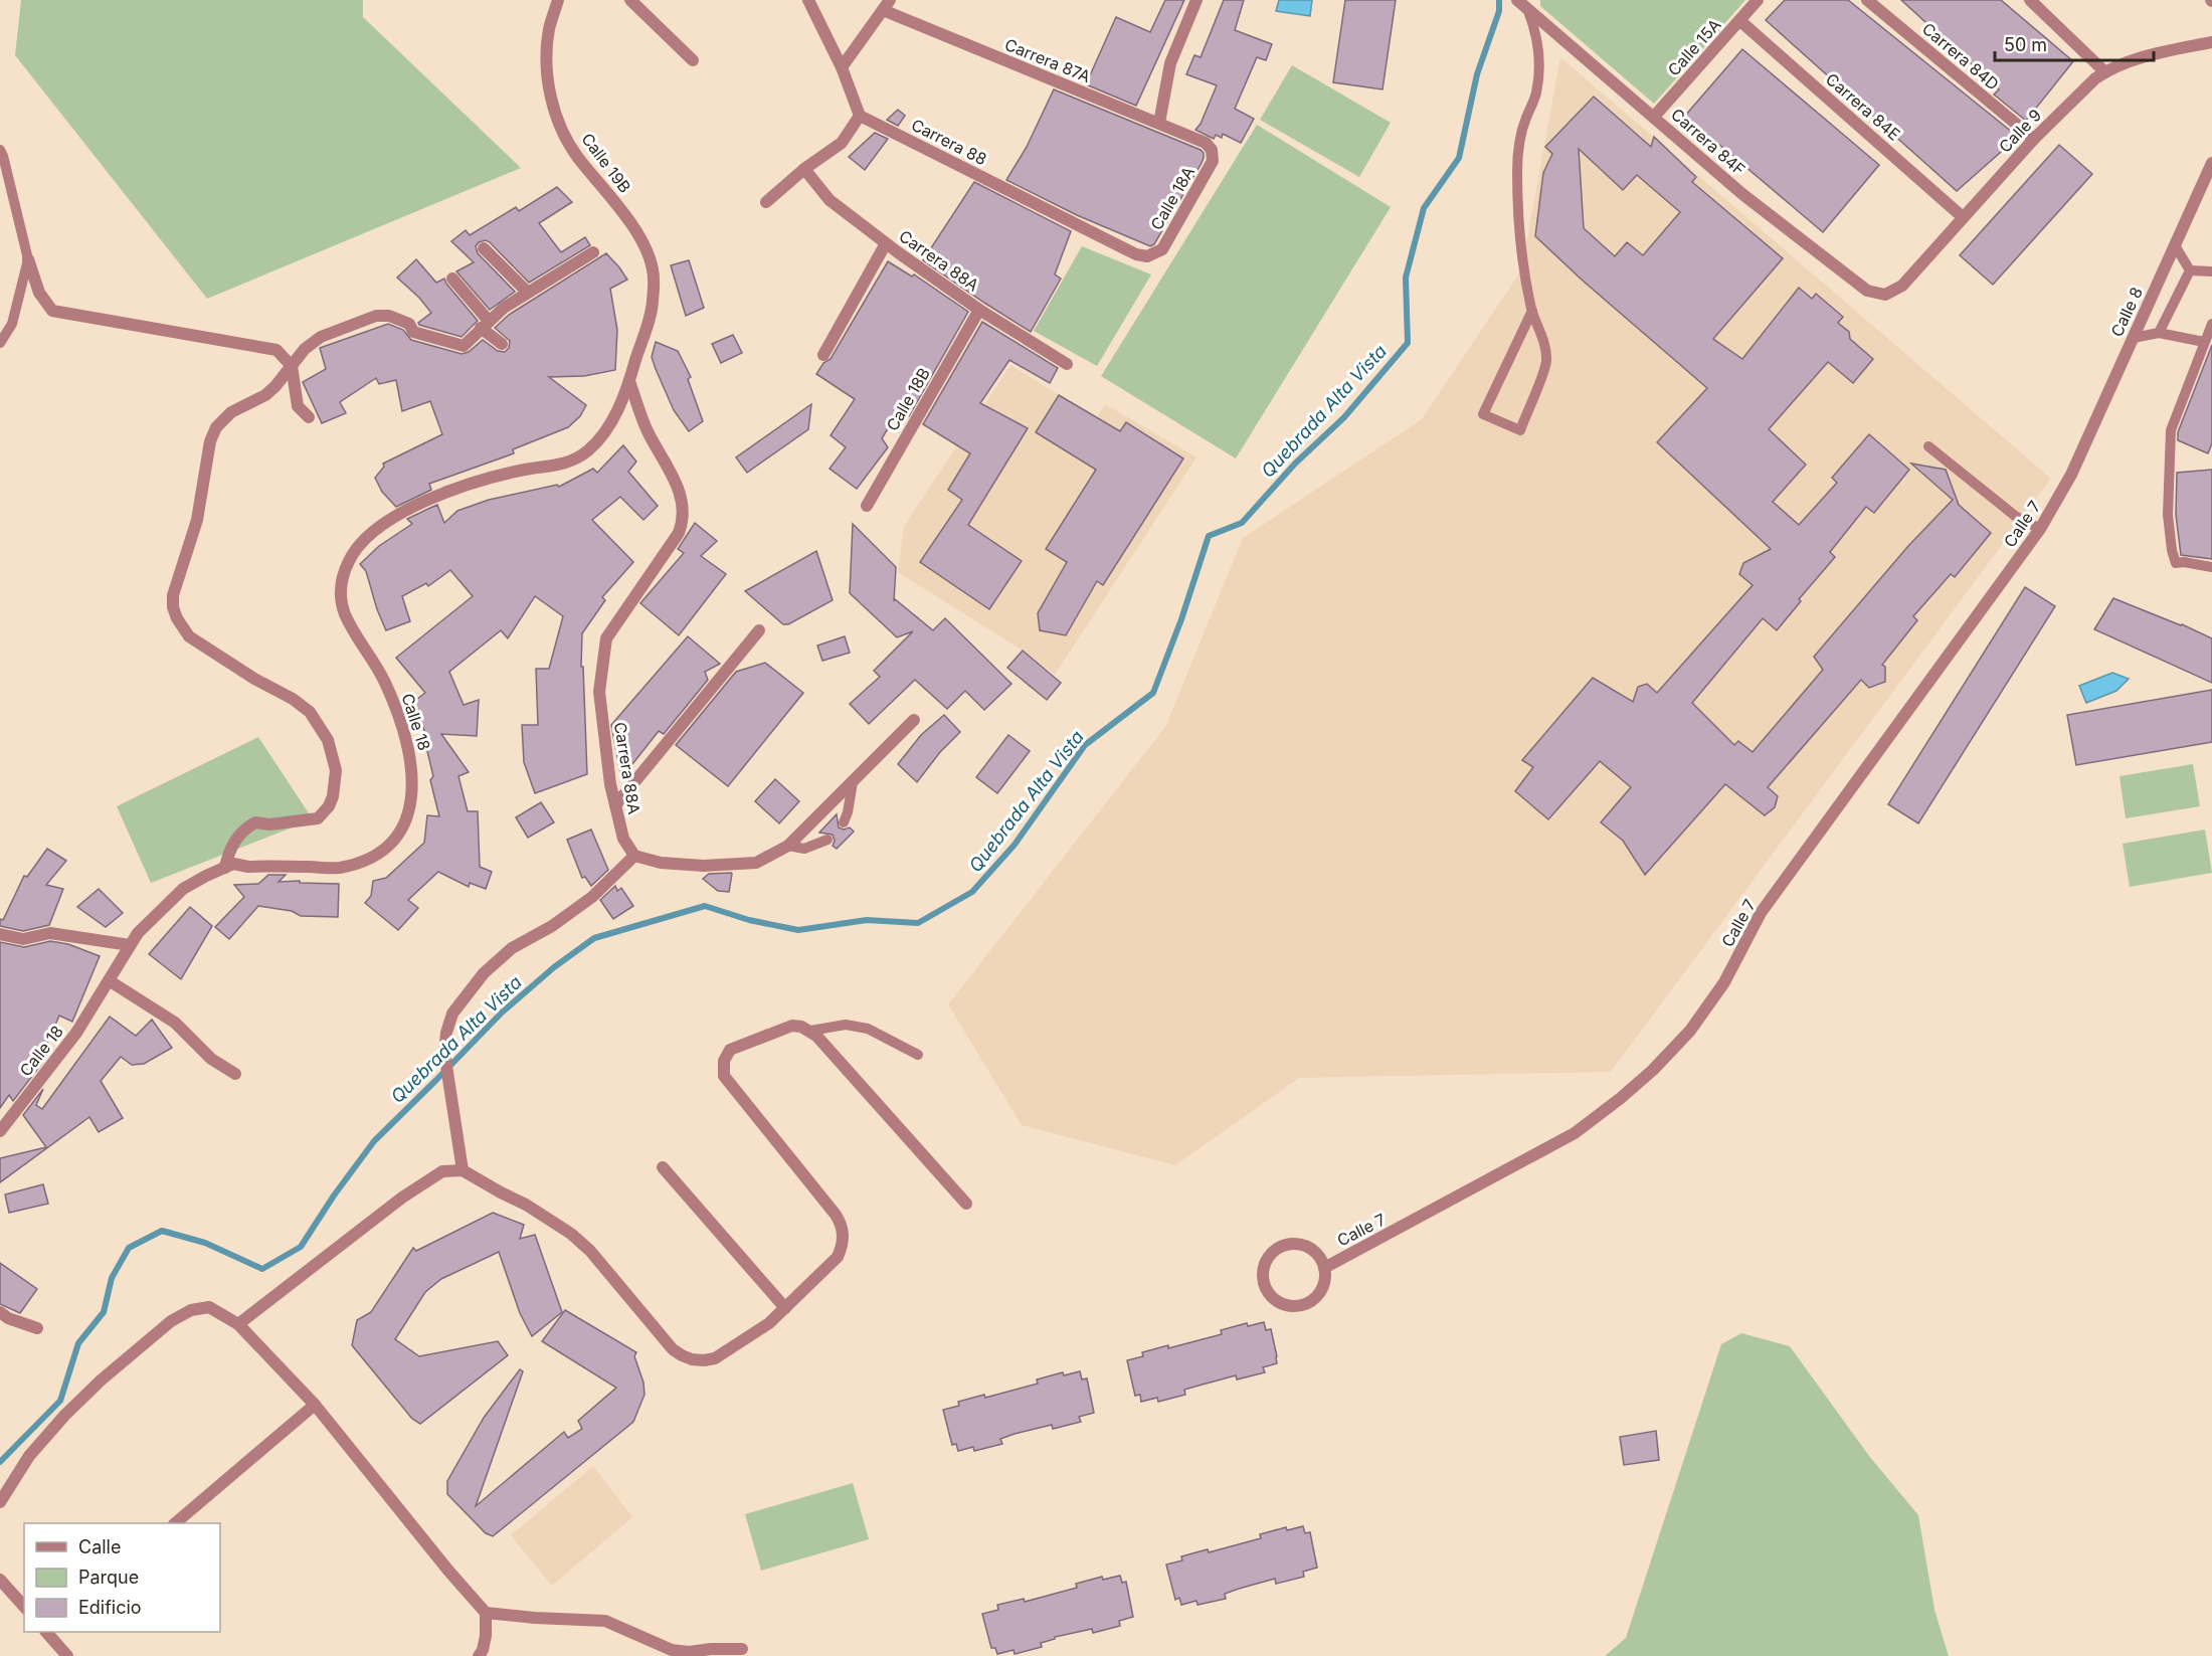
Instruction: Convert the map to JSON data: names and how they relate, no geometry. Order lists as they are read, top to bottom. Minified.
{"streets":{"street":["Calle 15A","Carrera 84D","Carrera 87A","Carrera 84E","Calle 9","Carrera 88","Carrera 84F","Calle 19B","Calle 18A","Carrera 88A","Calle 8","Calle 18B","Calle 7","Calle 18"]},"crossings":[["Calle 15A","Carrera 84E"],["Calle 15A","Carrera 84F"],["Carrera 84D","Calle 9"],["Carrera 87A","Calle 18A"],["Carrera 84E","Calle 9"],["Calle 9","Carrera 84F"],["Carrera 88","Calle 18A"],["Calle 19B","Calle 18"],["Carrera 88A","Calle 18B"],["Carrera 88A","Calle 18"],["Calle 8","Calle 7"]],"water":["Quebrada Alta Vista"],"legend":["Calle","Parque","Edificio"],"scale_bar":"50 m"}
